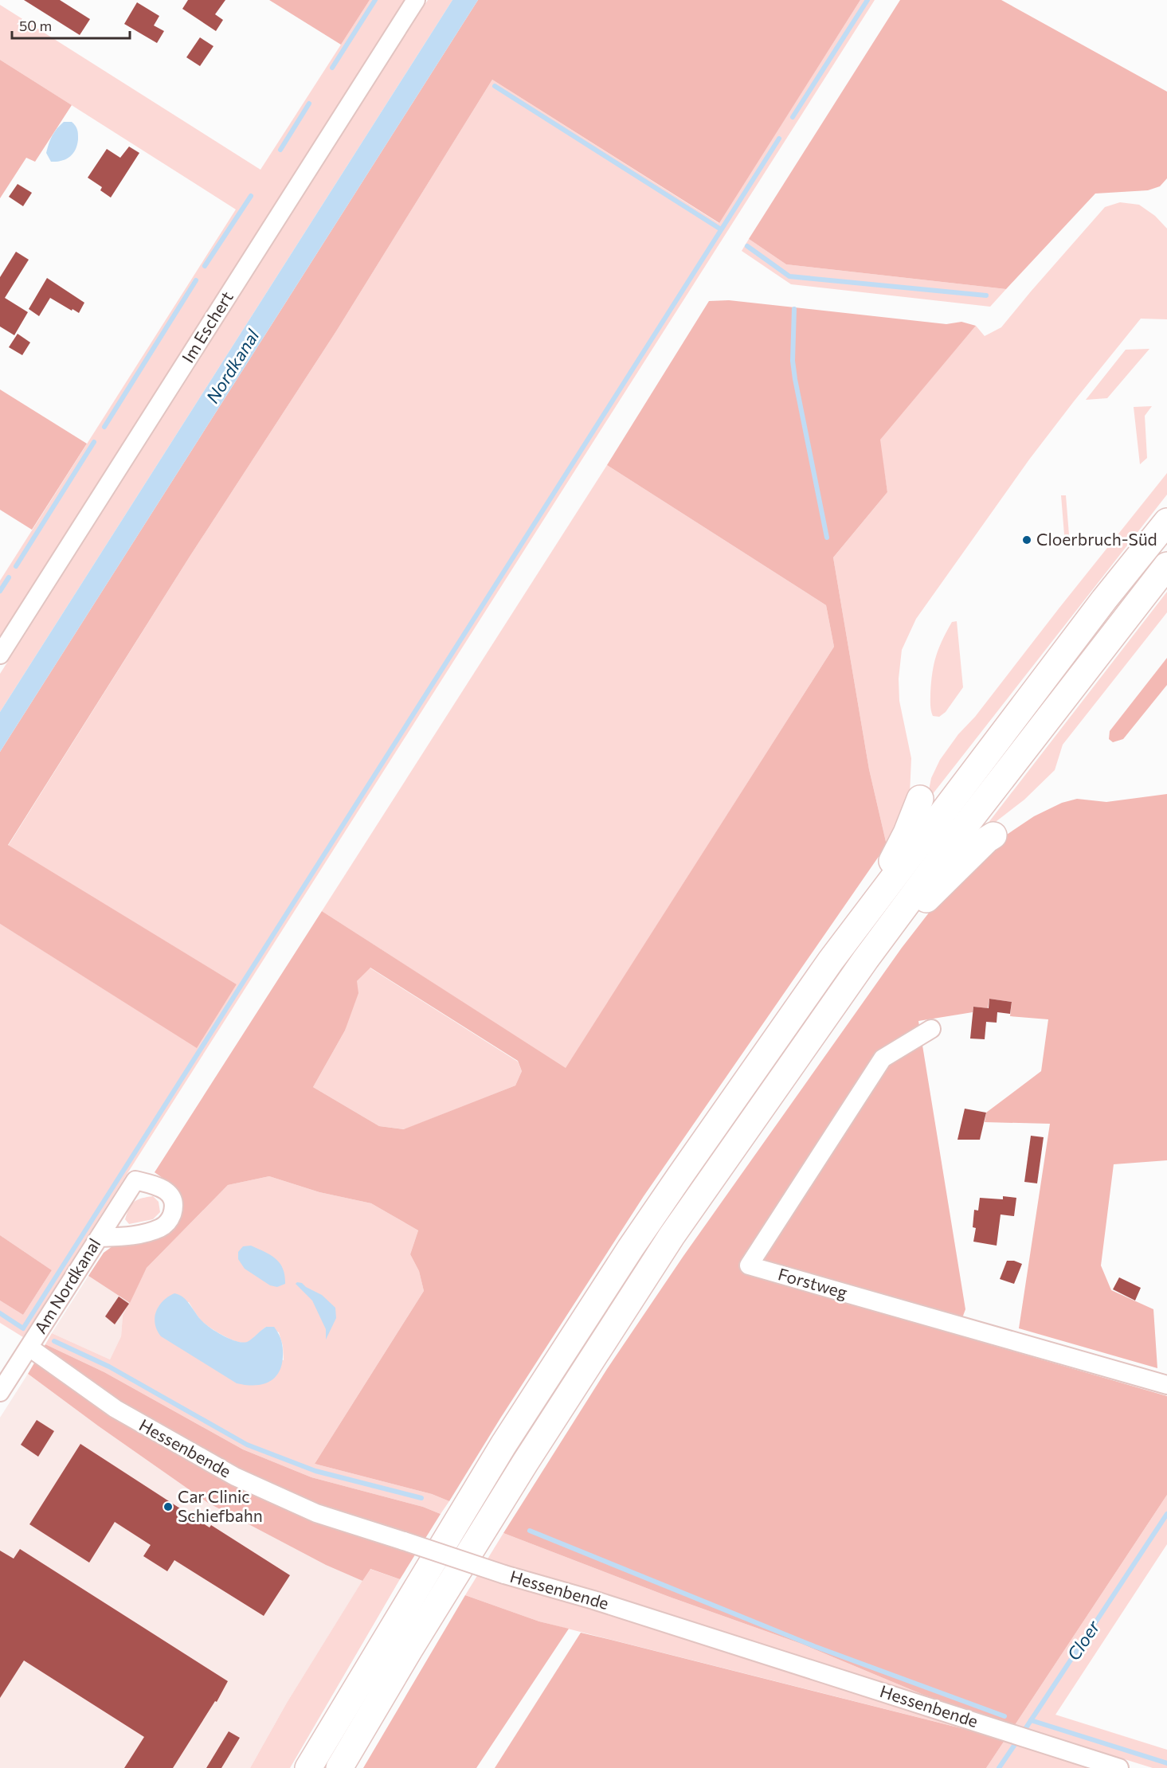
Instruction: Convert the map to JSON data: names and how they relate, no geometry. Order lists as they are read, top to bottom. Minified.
{"streets":{"street":["Im Eschert","Forstweg","Am Nordkanal","Hessenbende"]},"crossings":[["Am Nordkanal","Hessenbende"]],"water":["Nordkanal","Cloer"],"places":["Cloerbruch-Süd","Car Clinic Schiefbahn"],"scale_bar":"50 m"}
